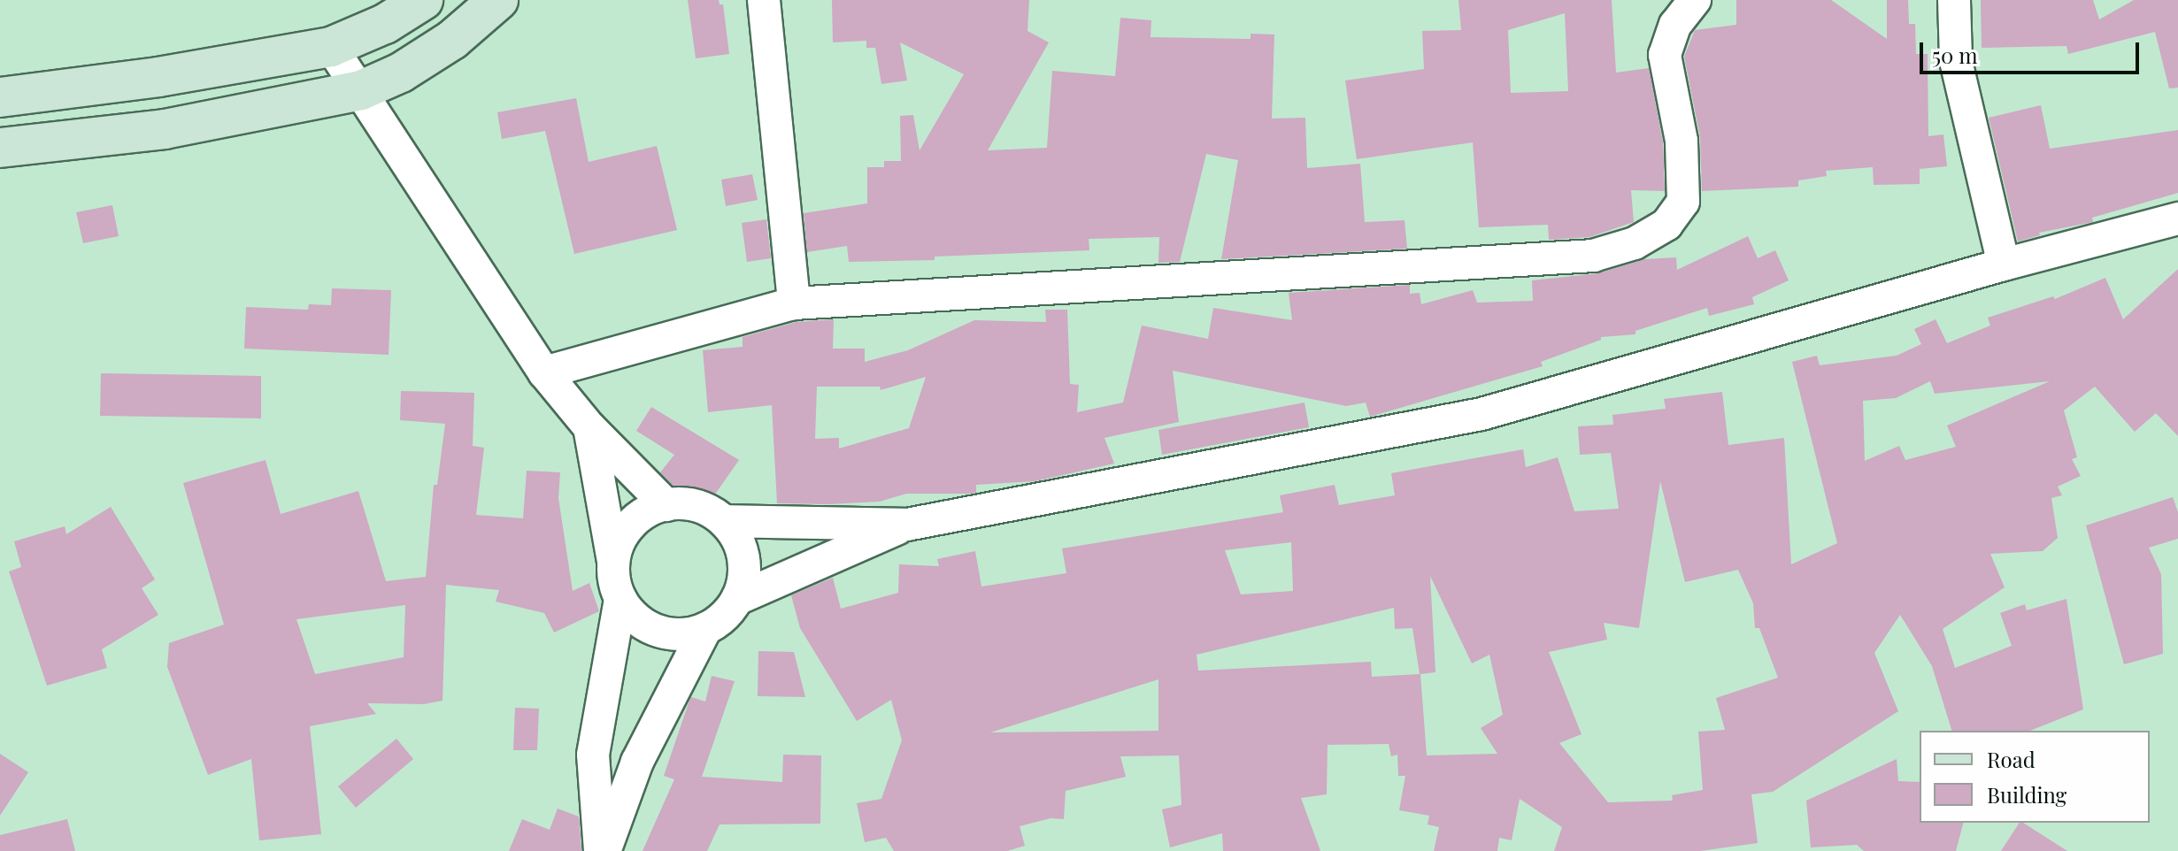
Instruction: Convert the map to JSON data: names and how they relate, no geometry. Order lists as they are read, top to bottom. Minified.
{"legend":["Road","Building"],"scale_bar":"50 m"}
